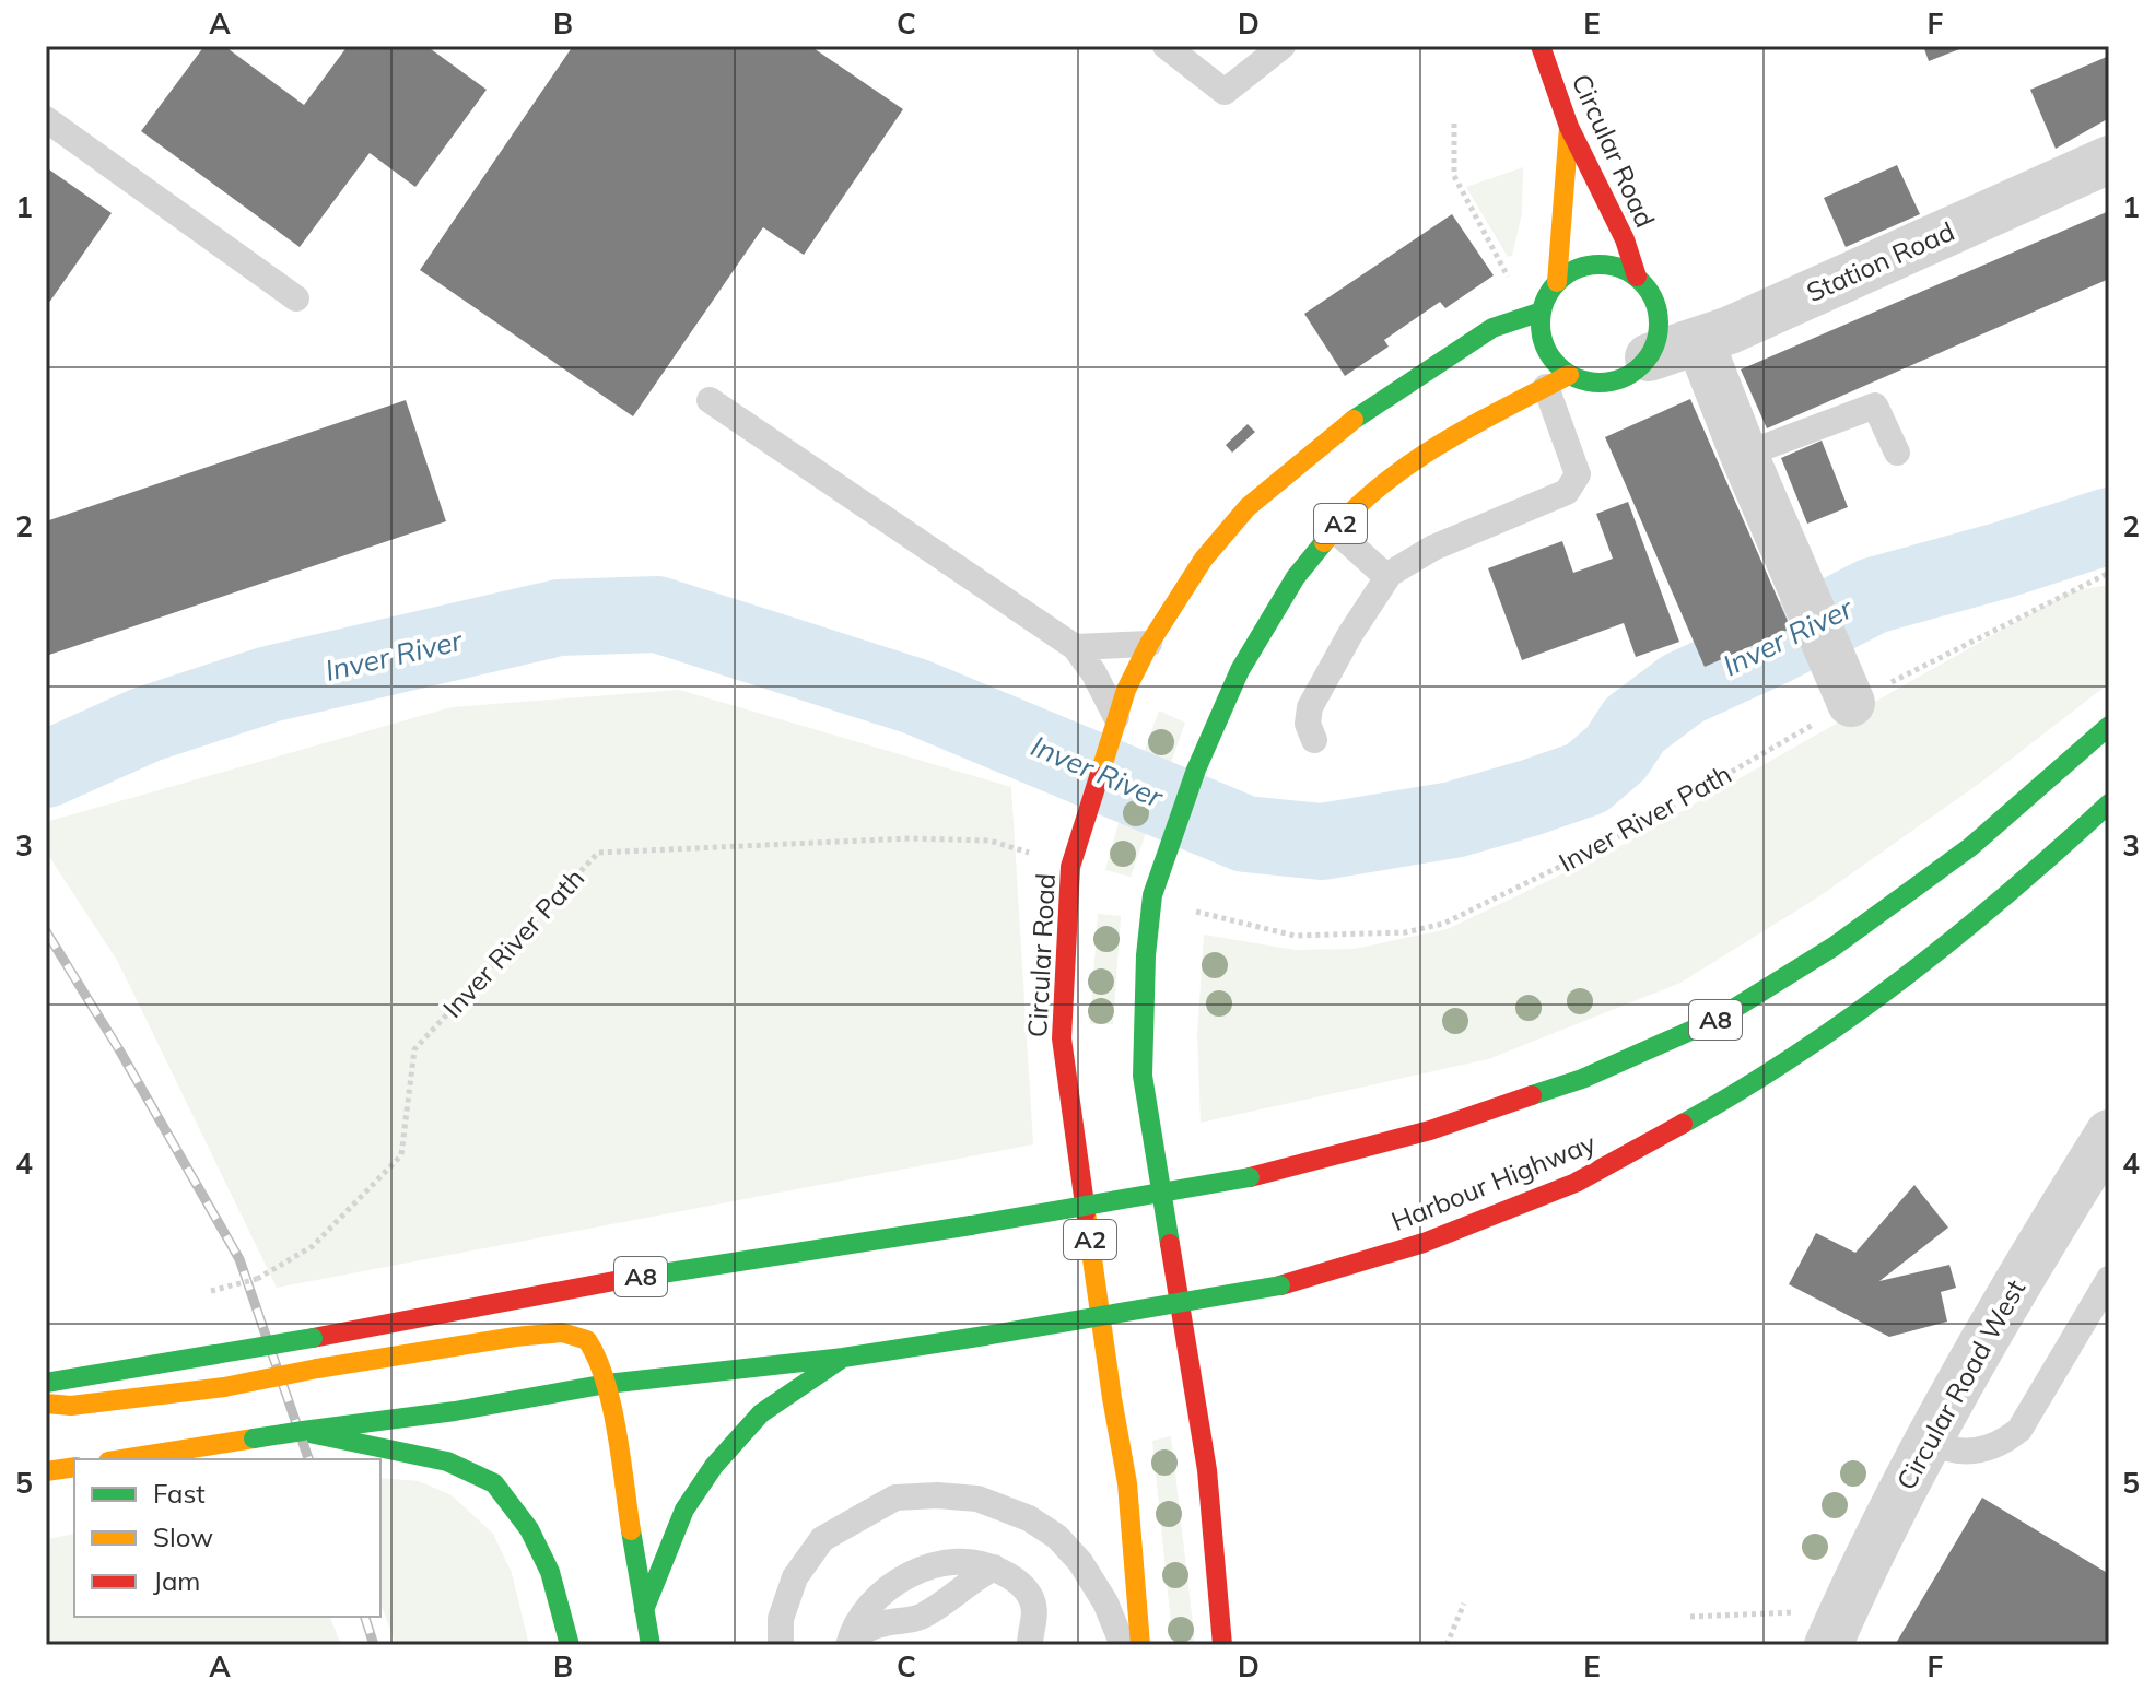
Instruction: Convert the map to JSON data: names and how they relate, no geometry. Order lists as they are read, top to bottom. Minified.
{"streets":{"main road":["Circular Road","A2","A8","Harbour Highway"],"street":["Station Road","Circular Road West"],"path":["Inver River Path"]},"crossings":[["Circular Road","Station Road"],["Circular Road","A2"],["Circular Road","Inver River Path"],["Station Road","A2"],["A2","Inver River Path"]],"water":["Inver River"],"legend":["Fast","Slow","Jam"],"grid":{"columns":["A","B","C","D","E","F"],"rows":["1","2","3","4","5"]}}
